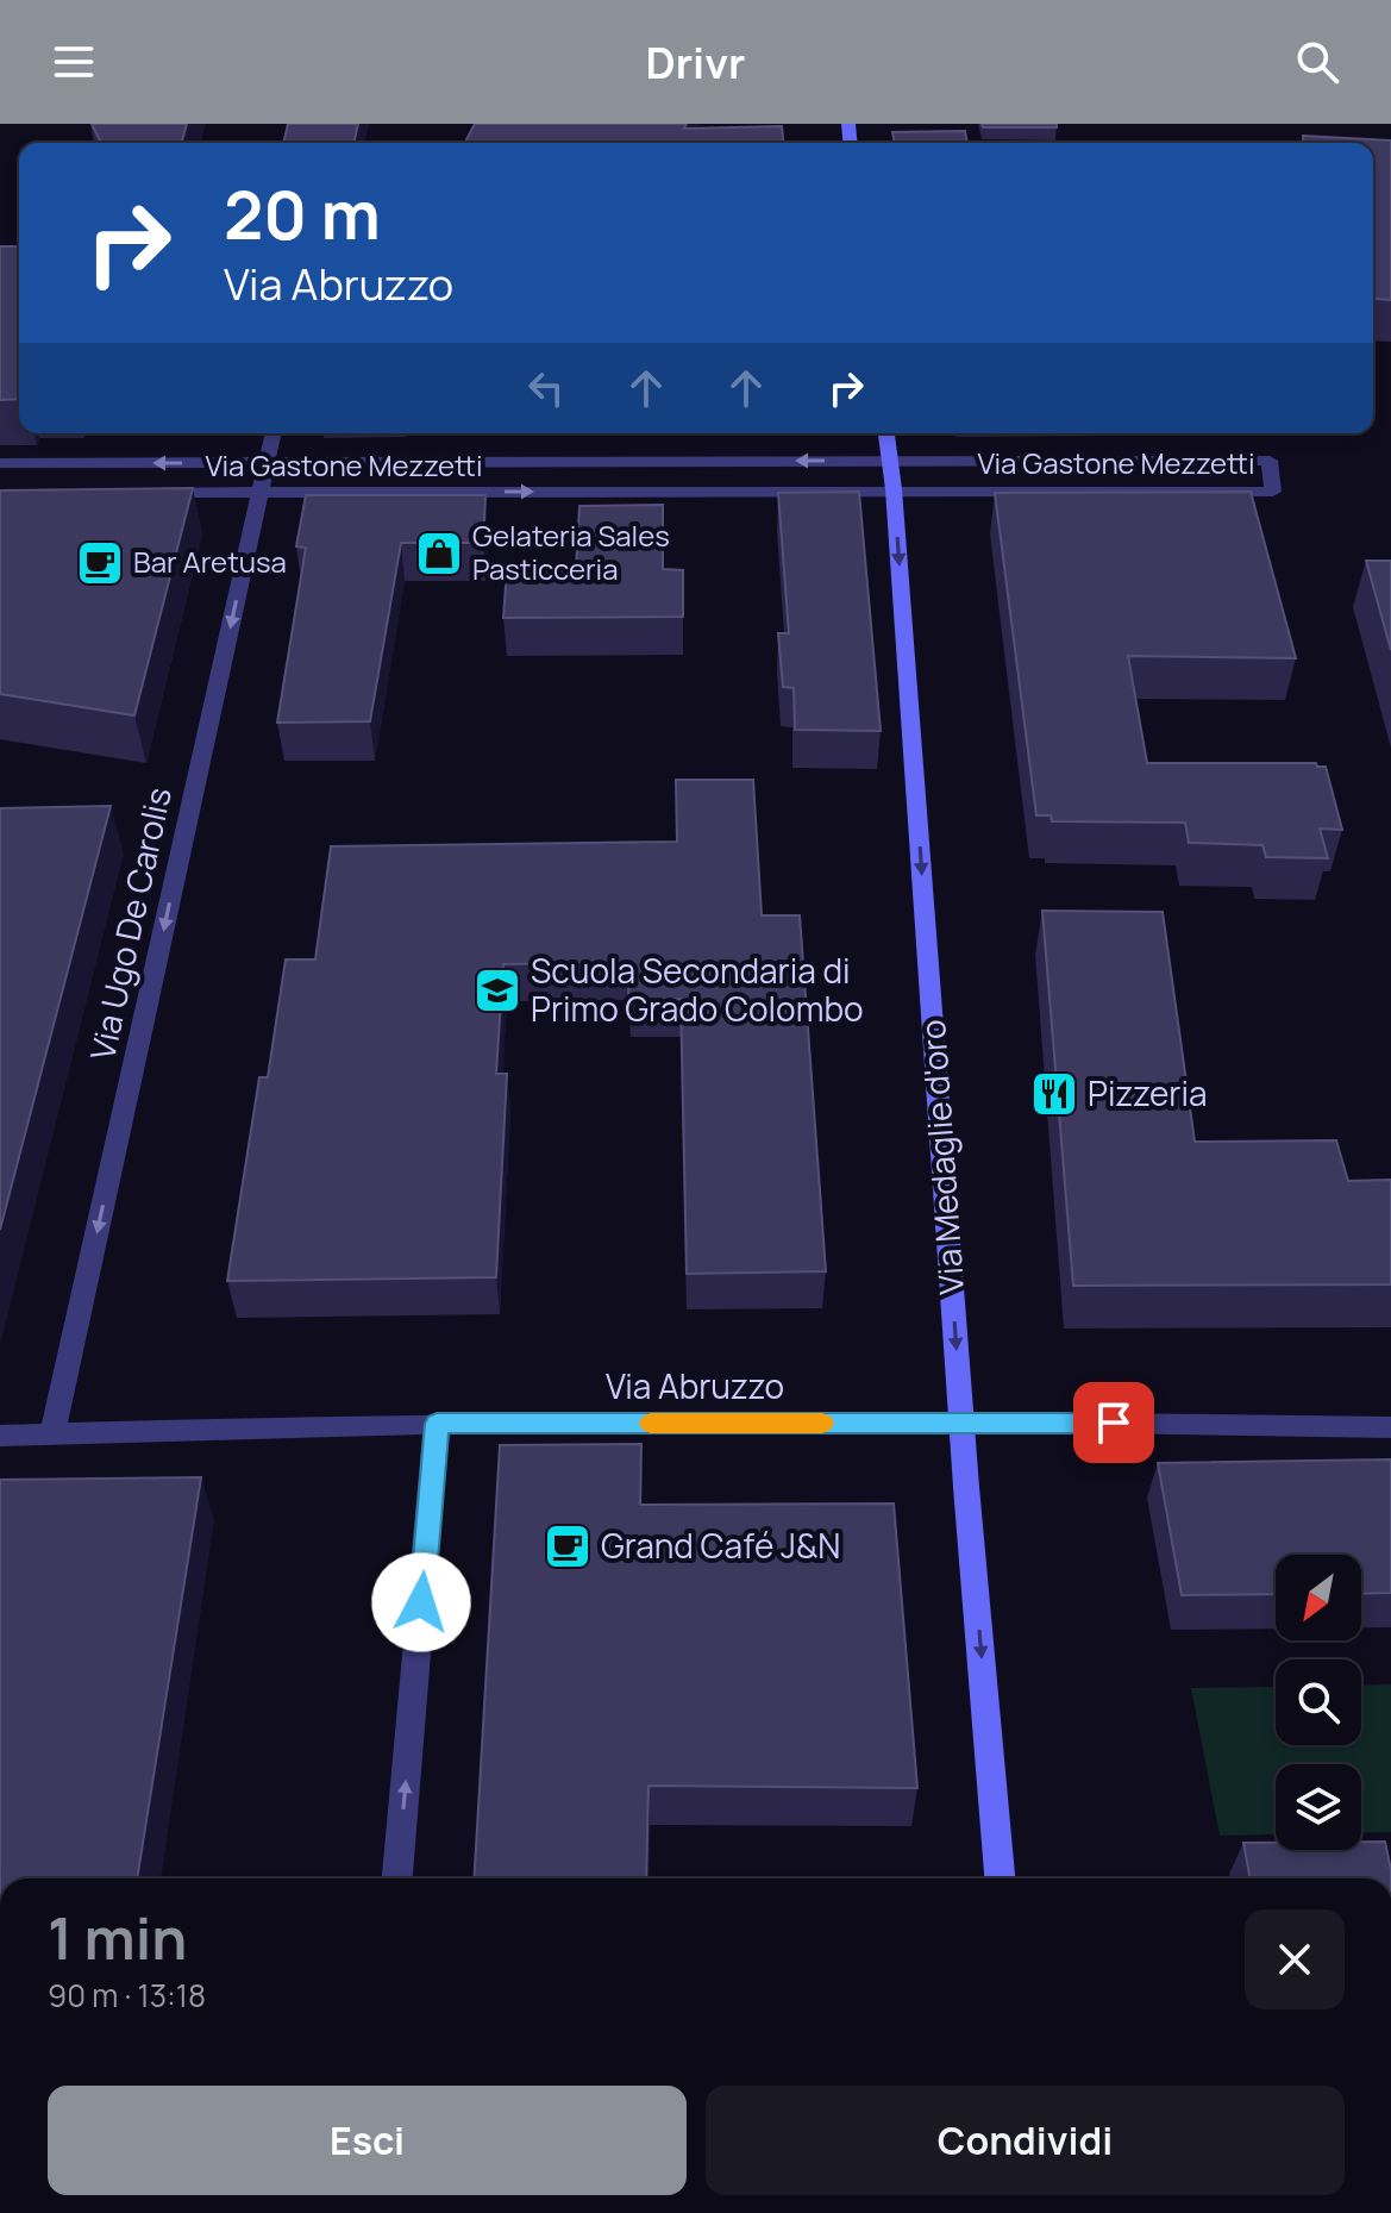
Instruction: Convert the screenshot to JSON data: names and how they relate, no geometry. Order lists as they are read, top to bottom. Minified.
{"streets":{"main road":["Via Medaglie d'oro"],"street":["Via Gastone Mezzetti","Via Ugo De Carolis","Via Abruzzo"]},"crossings":[["Via Gastone Mezzetti","Via Ugo De Carolis"],["Via Gastone Mezzetti","Via Medaglie d'oro"],["Via Ugo De Carolis","Via Abruzzo"],["Via Medaglie d'oro","Via Abruzzo"]],"one_way":["Via Ugo De Carolis","Via Medaglie d'oro"],"places":{"shop":["Gelateria Sales Pasticceria"],"cafe":["Bar Aretusa","Grand Café J&N"],"school or university":["Scuola Secondaria di Primo Grado Colombo"],"restaurant":["Pizzeria"]},"north":"bottom left","page":{"header":"Drivr","turn":["20 m","Via Abruzzo"],"heading":["1 min","90 m · 13:18"],"buttons":["Esci","Condividi"]}}
